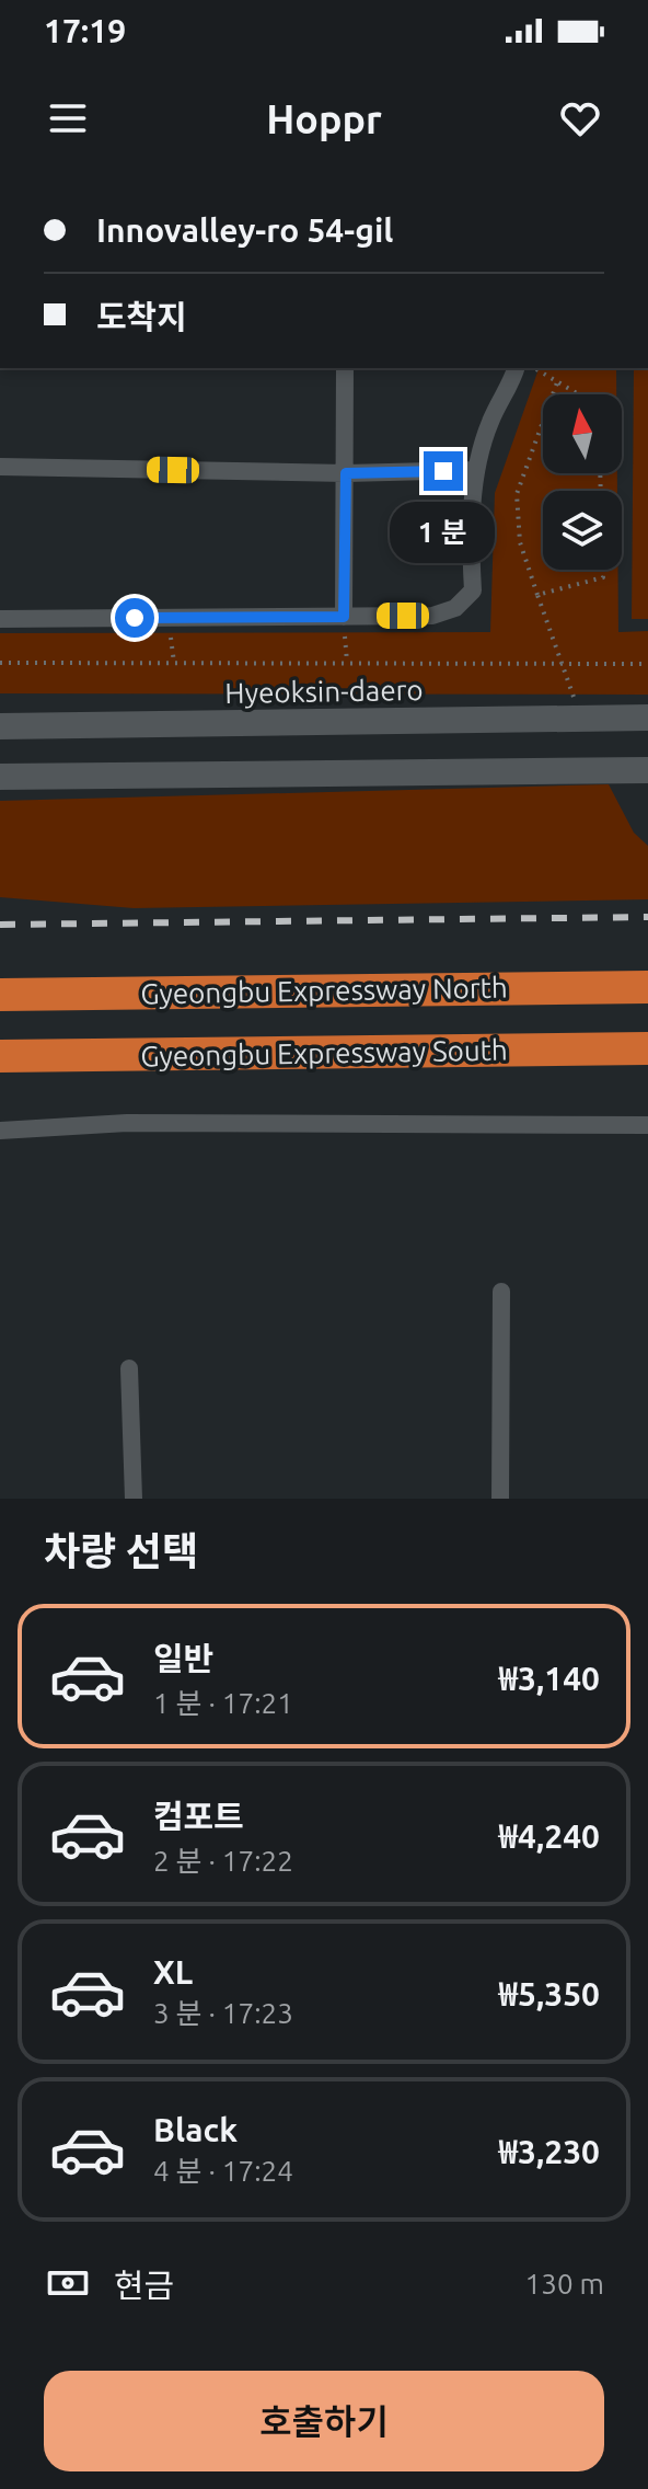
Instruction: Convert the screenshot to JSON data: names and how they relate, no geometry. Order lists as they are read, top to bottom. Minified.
{"streets":{"highway":["Gyeongbu Expressway North","Gyeongbu Expressway South"],"main road":["Hyeoksin-daero"]},"north":"top","page":{"status":"17:19","header":"Hoppr","banner":["Innovalley-ro 54-gil","도착지"],"bubble":"1 분","heading":"차량 선택","list":[{"name":"일반","note":"1 분 · 17:21","value":"₩3,140"},{"name":"컴포트","note":"2 분 · 17:22","value":"₩4,240"},{"name":"XL","note":"3 분 · 17:23","value":"₩5,350"},{"name":"Black","note":"4 분 · 17:24","value":"₩3,230"}],"pay":["현금","130 m"],"buttons":"호출하기"}}
